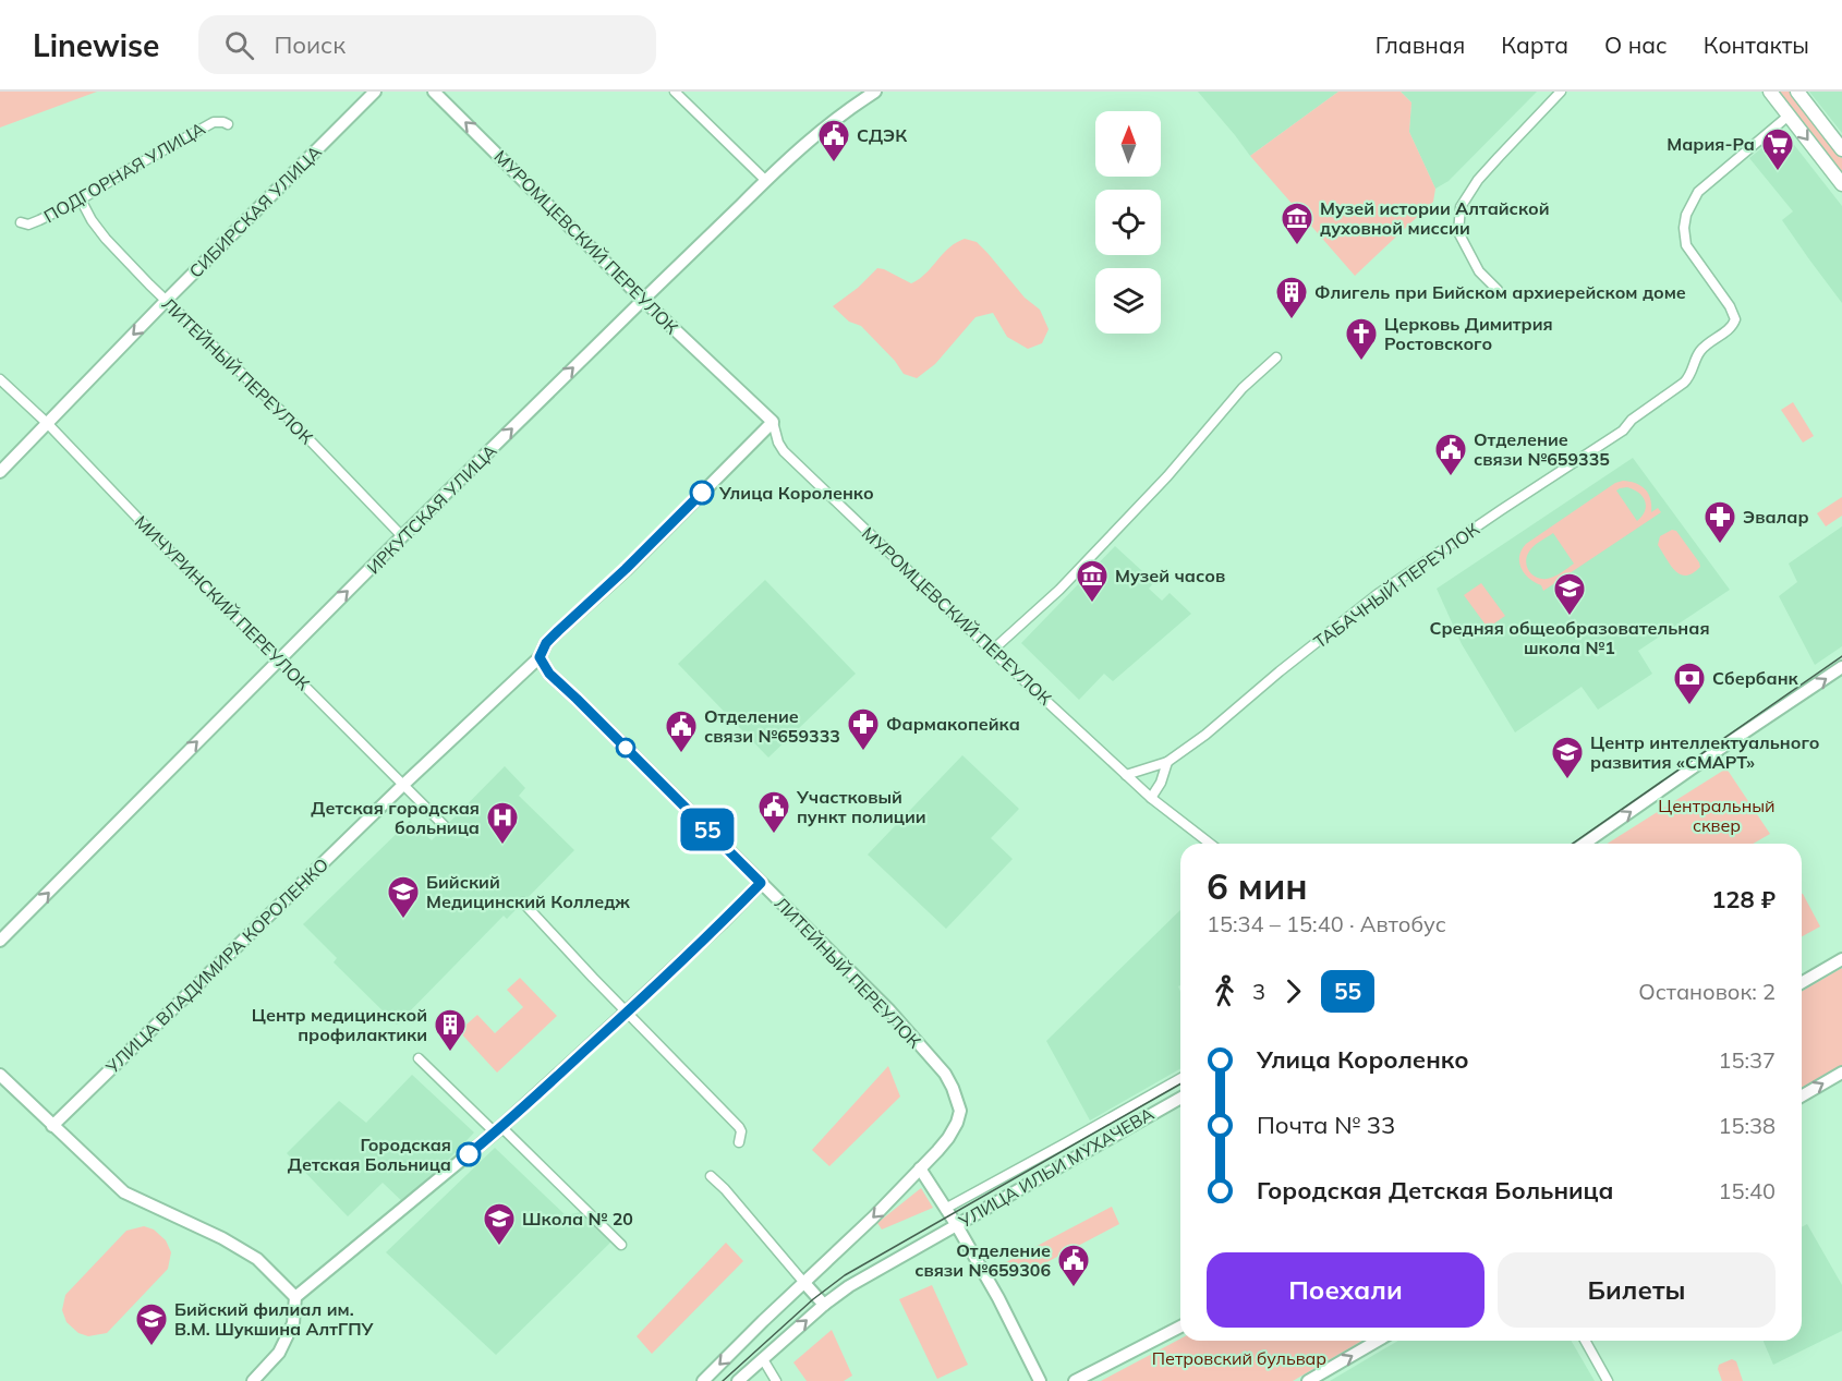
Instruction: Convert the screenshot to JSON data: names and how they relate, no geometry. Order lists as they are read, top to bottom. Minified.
{"streets":{"street":["ПОДГОРНАЯ УЛИЦА","СИБИРСКАЯ УЛИЦА","МУРОМЦЕВСКИЙ ПЕРЕУЛОК","ЛИТЕЙНЫЙ ПЕРЕУЛОК","ИРКУТСКАЯ УЛИЦА","ТАБАЧНЫЙ ПЕРЕУЛОК","МИЧУРИНСКИЙ ПЕРЕУЛОК","УЛИЦА ВЛАДИМИРА КОРОЛЕНКО","УЛИЦА ИЛЬИ МУХАЧЕВА"]},"crossings":[["ПОДГОРНАЯ УЛИЦА","ЛИТЕЙНЫЙ ПЕРЕУЛОК"],["СИБИРСКАЯ УЛИЦА","ЛИТЕЙНЫЙ ПЕРЕУЛОК"],["СИБИРСКАЯ УЛИЦА","МИЧУРИНСКИЙ ПЕРЕУЛОК"],["МУРОМЦЕВСКИЙ ПЕРЕУЛОК","ИРКУТСКАЯ УЛИЦА"],["МУРОМЦЕВСКИЙ ПЕРЕУЛОК","ТАБАЧНЫЙ ПЕРЕУЛОК"],["МУРОМЦЕВСКИЙ ПЕРЕУЛОК","УЛИЦА ВЛАДИМИРА КОРОЛЕНКО"],["ЛИТЕЙНЫЙ ПЕРЕУЛОК","ИРКУТСКАЯ УЛИЦА"],["ЛИТЕЙНЫЙ ПЕРЕУЛОК","УЛИЦА ВЛАДИМИРА КОРОЛЕНКО"],["ИРКУТСКАЯ УЛИЦА","МИЧУРИНСКИЙ ПЕРЕУЛОК"],["МИЧУРИНСКИЙ ПЕРЕУЛОК","УЛИЦА ВЛАДИМИРА КОРОЛЕНКО"]],"one_way":["ИРКУТСКАЯ УЛИЦА"],"parks":["Центральный сквер","Петровский бульвар"],"places":{"public building":["СДЭК","Отделение связи №659335","Отделение связи №659333","Участковый пункт полиции","Отделение связи №659306"],"supermarket":["Мария-Ра"],"museum":["Музей истории Алтайской духовной миссии","Музей часов"],"building":["Флигель при Бийском архиерейском доме","Центр медицинской профилактики"],"church":["Церковь Димитрия Ростовского"],"other":["Улица Короленко","Городская Детская Больница"],"pharmacy":["Эвалар","Фармакопейка"],"school or university":["Средняя общеобразовательная школа №1","Центр интеллектуального развития «СМАРТ»","Бийский Медицинский Колледж","Школа № 20","Бийский филиал им. В.М. Шукшина АлтГПУ"],"bank":["Сбербанк"],"hospital":["Детская городская больница"]},"lines":["bus line 55"],"north":"top","page":{"header":"Linewise","search":"Поиск","nav":["Главная","Карта","О нас","Контакты"],"on_map":"55","heading":["6 мин","15:34 – 15:40 · Автобус","128 ₽"],"legs":["3","55","Остановок: 2"],"list":[{"name":"Улица Короленко","value":"15:37"},{"name":"Почта № 33","value":"15:38"},{"name":"Городская Детская Больница","value":"15:40"}],"buttons":["Поехали","Билеты"]}}
